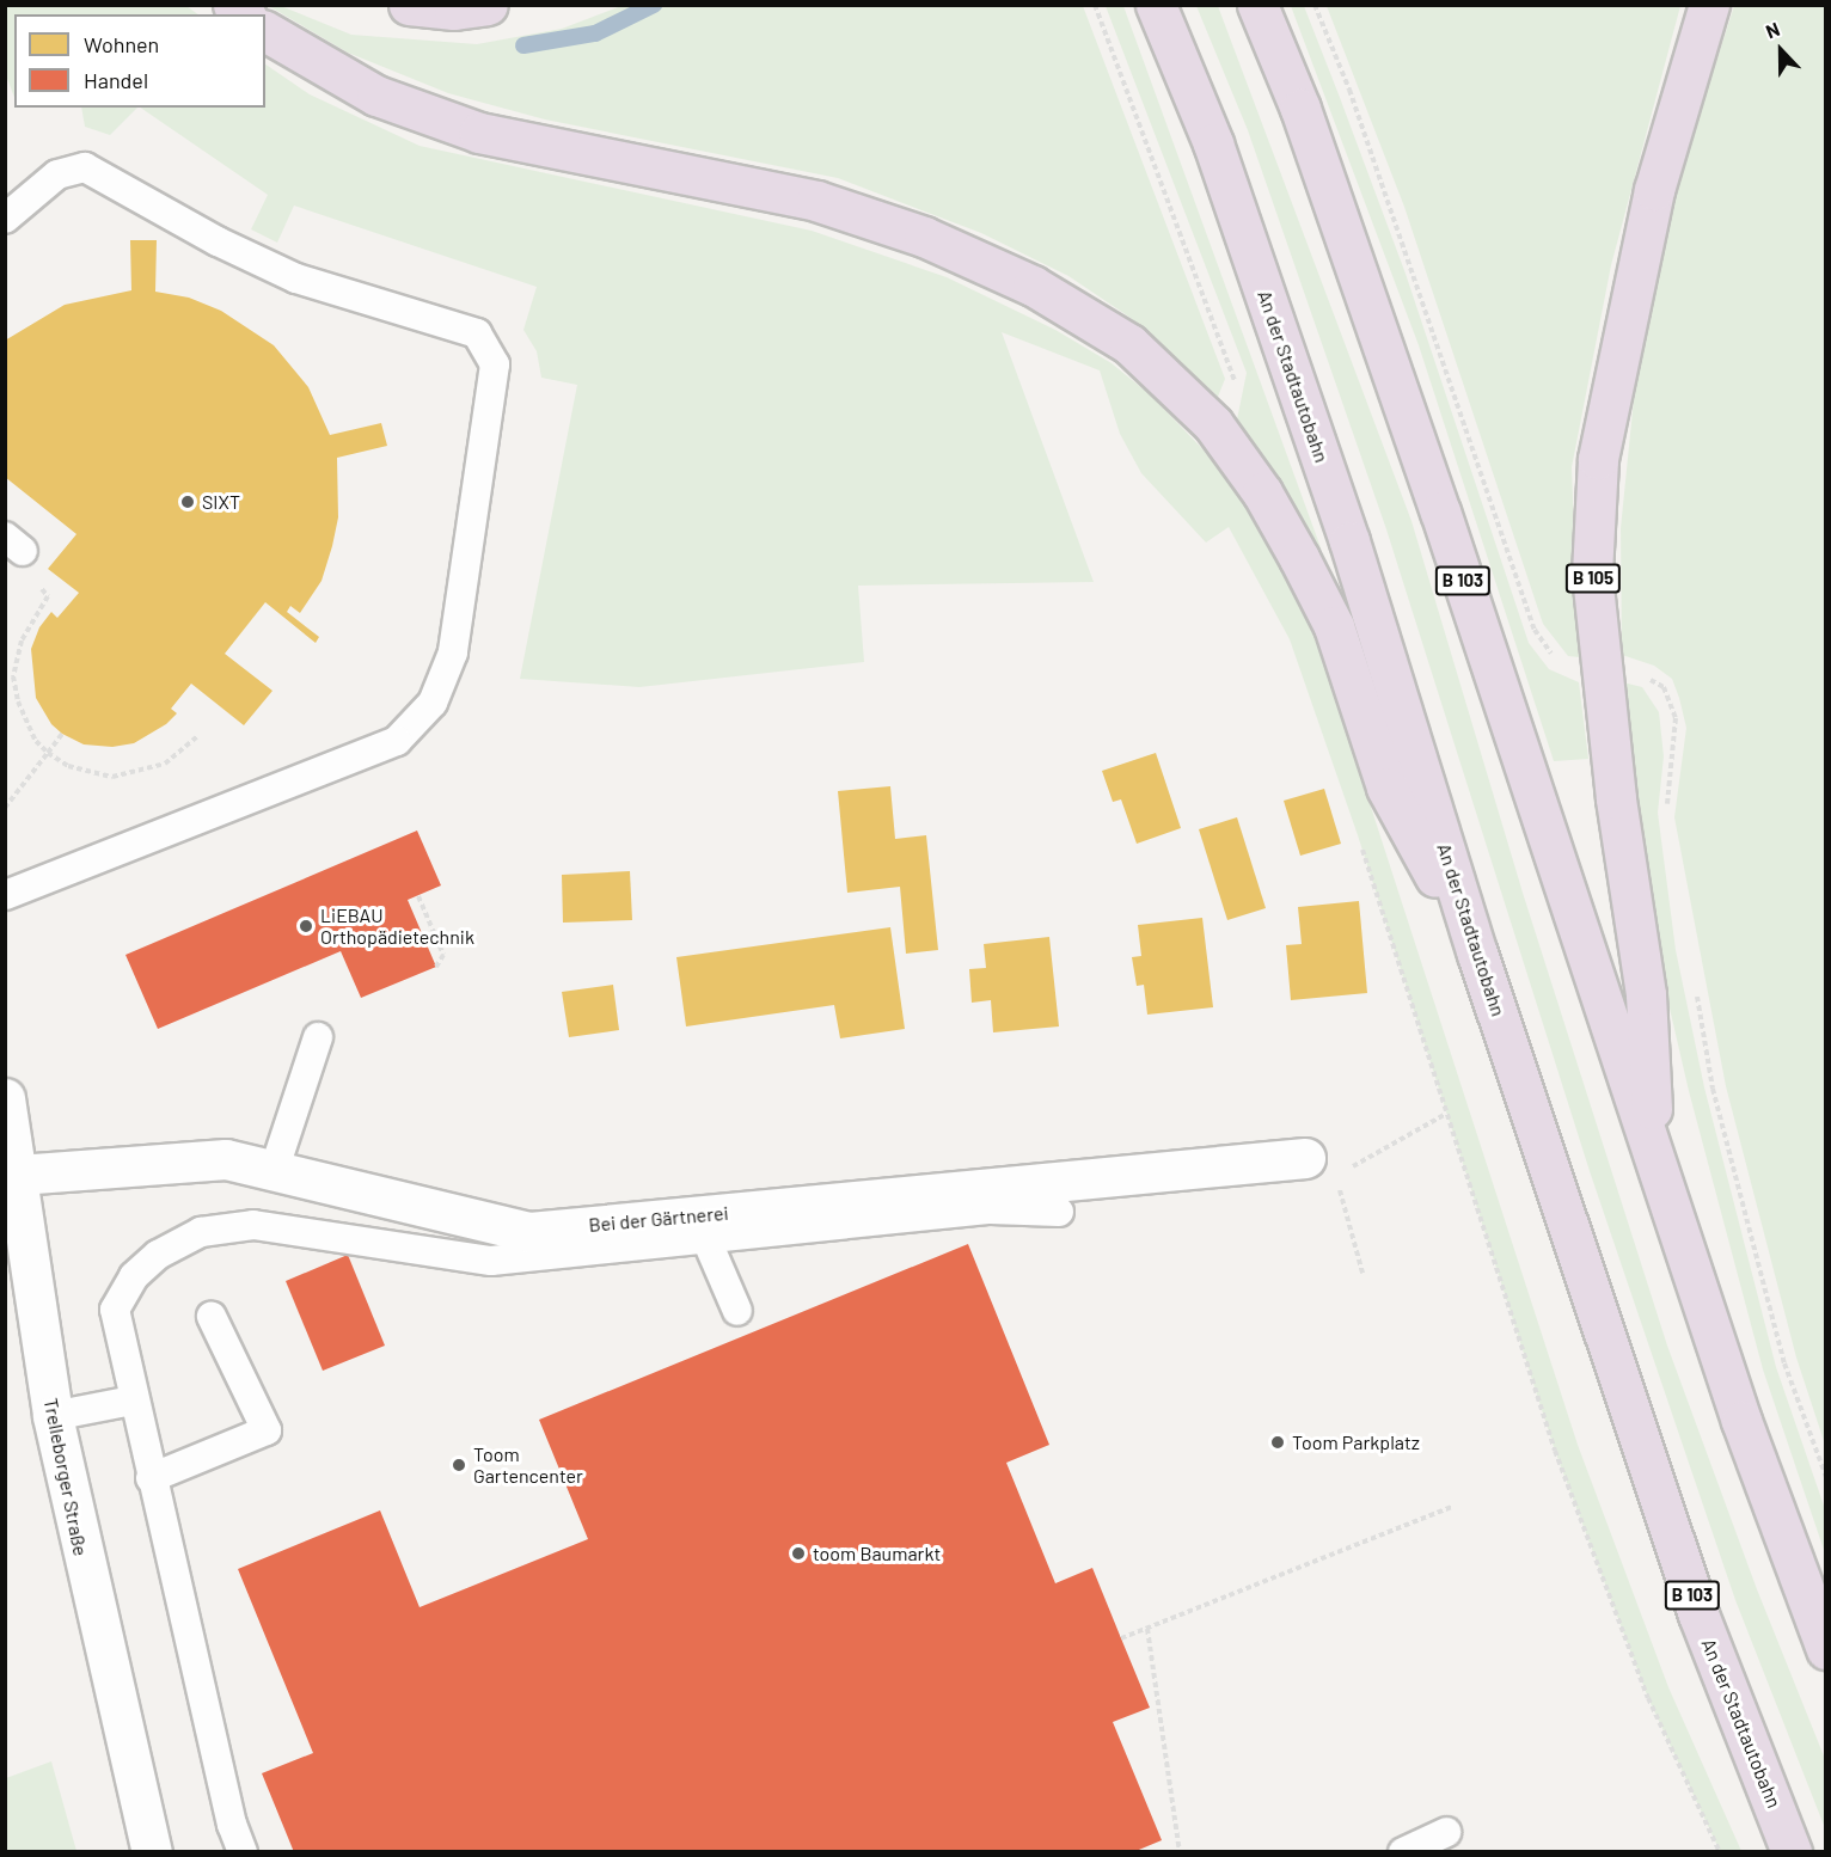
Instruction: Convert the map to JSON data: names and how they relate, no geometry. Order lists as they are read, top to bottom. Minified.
{"streets":{"highway":["An der Stadtautobahn","B 105","B 103"],"street":["Bei der Gärtnerei","Trelleborger Straße"]},"crossings":[["B 105","B 103"],["Bei der Gärtnerei","Trelleborger Straße"]],"places":["SIXT","LiEBAU Orthopädietechnik","Toom Parkplatz","Toom Gartencenter","toom Baumarkt"],"legend":["Wohnen","Handel"],"north":"top"}
